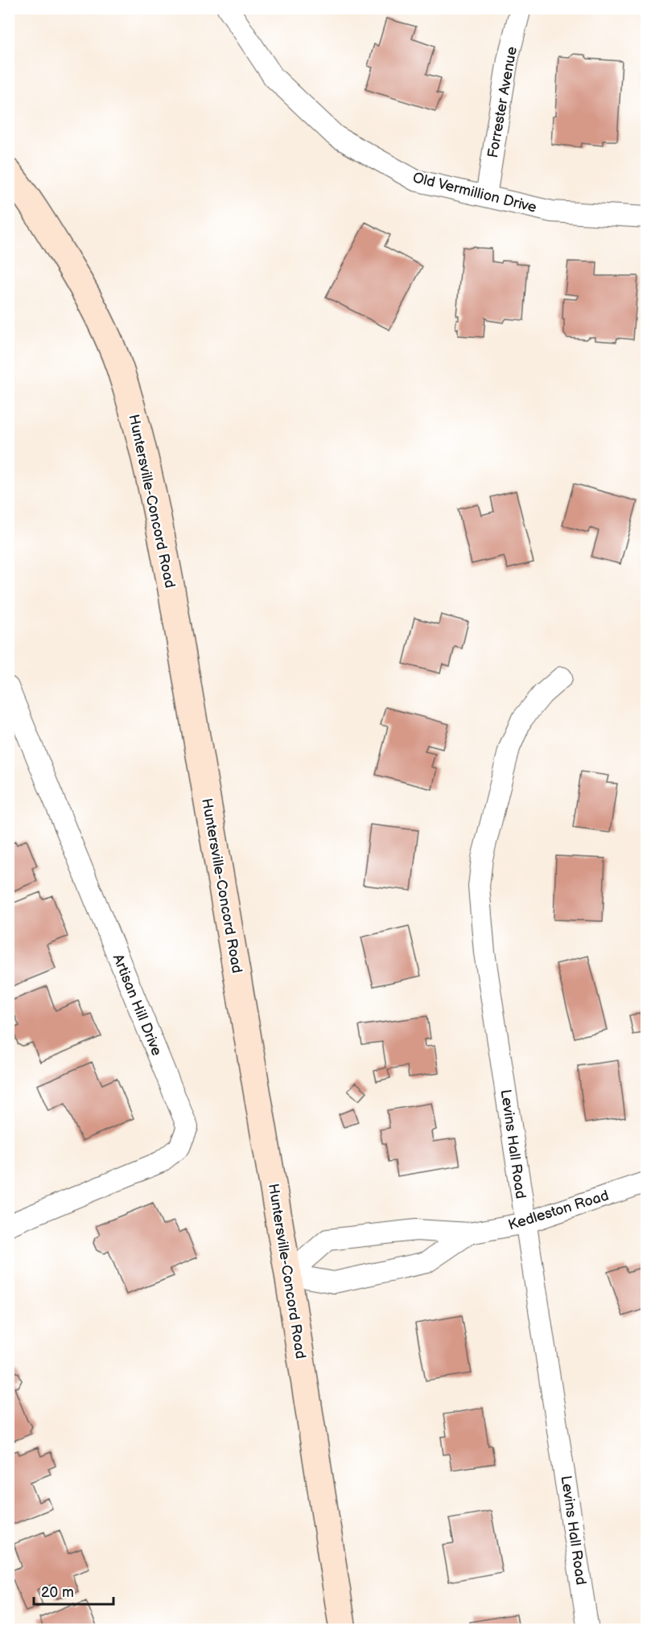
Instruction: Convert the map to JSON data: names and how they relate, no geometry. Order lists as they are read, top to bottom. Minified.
{"streets":{"main road":["Huntersville-Concord Road"],"street":["Forrester Avenue","Old Vermillion Drive","Artisan Hill Drive","Levins Hall Road","Kedleston Road"]},"crossings":[["Forrester Avenue","Old Vermillion Drive"],["Huntersville-Concord Road","Kedleston Road"],["Levins Hall Road","Kedleston Road"]],"scale_bar":"20 m"}
